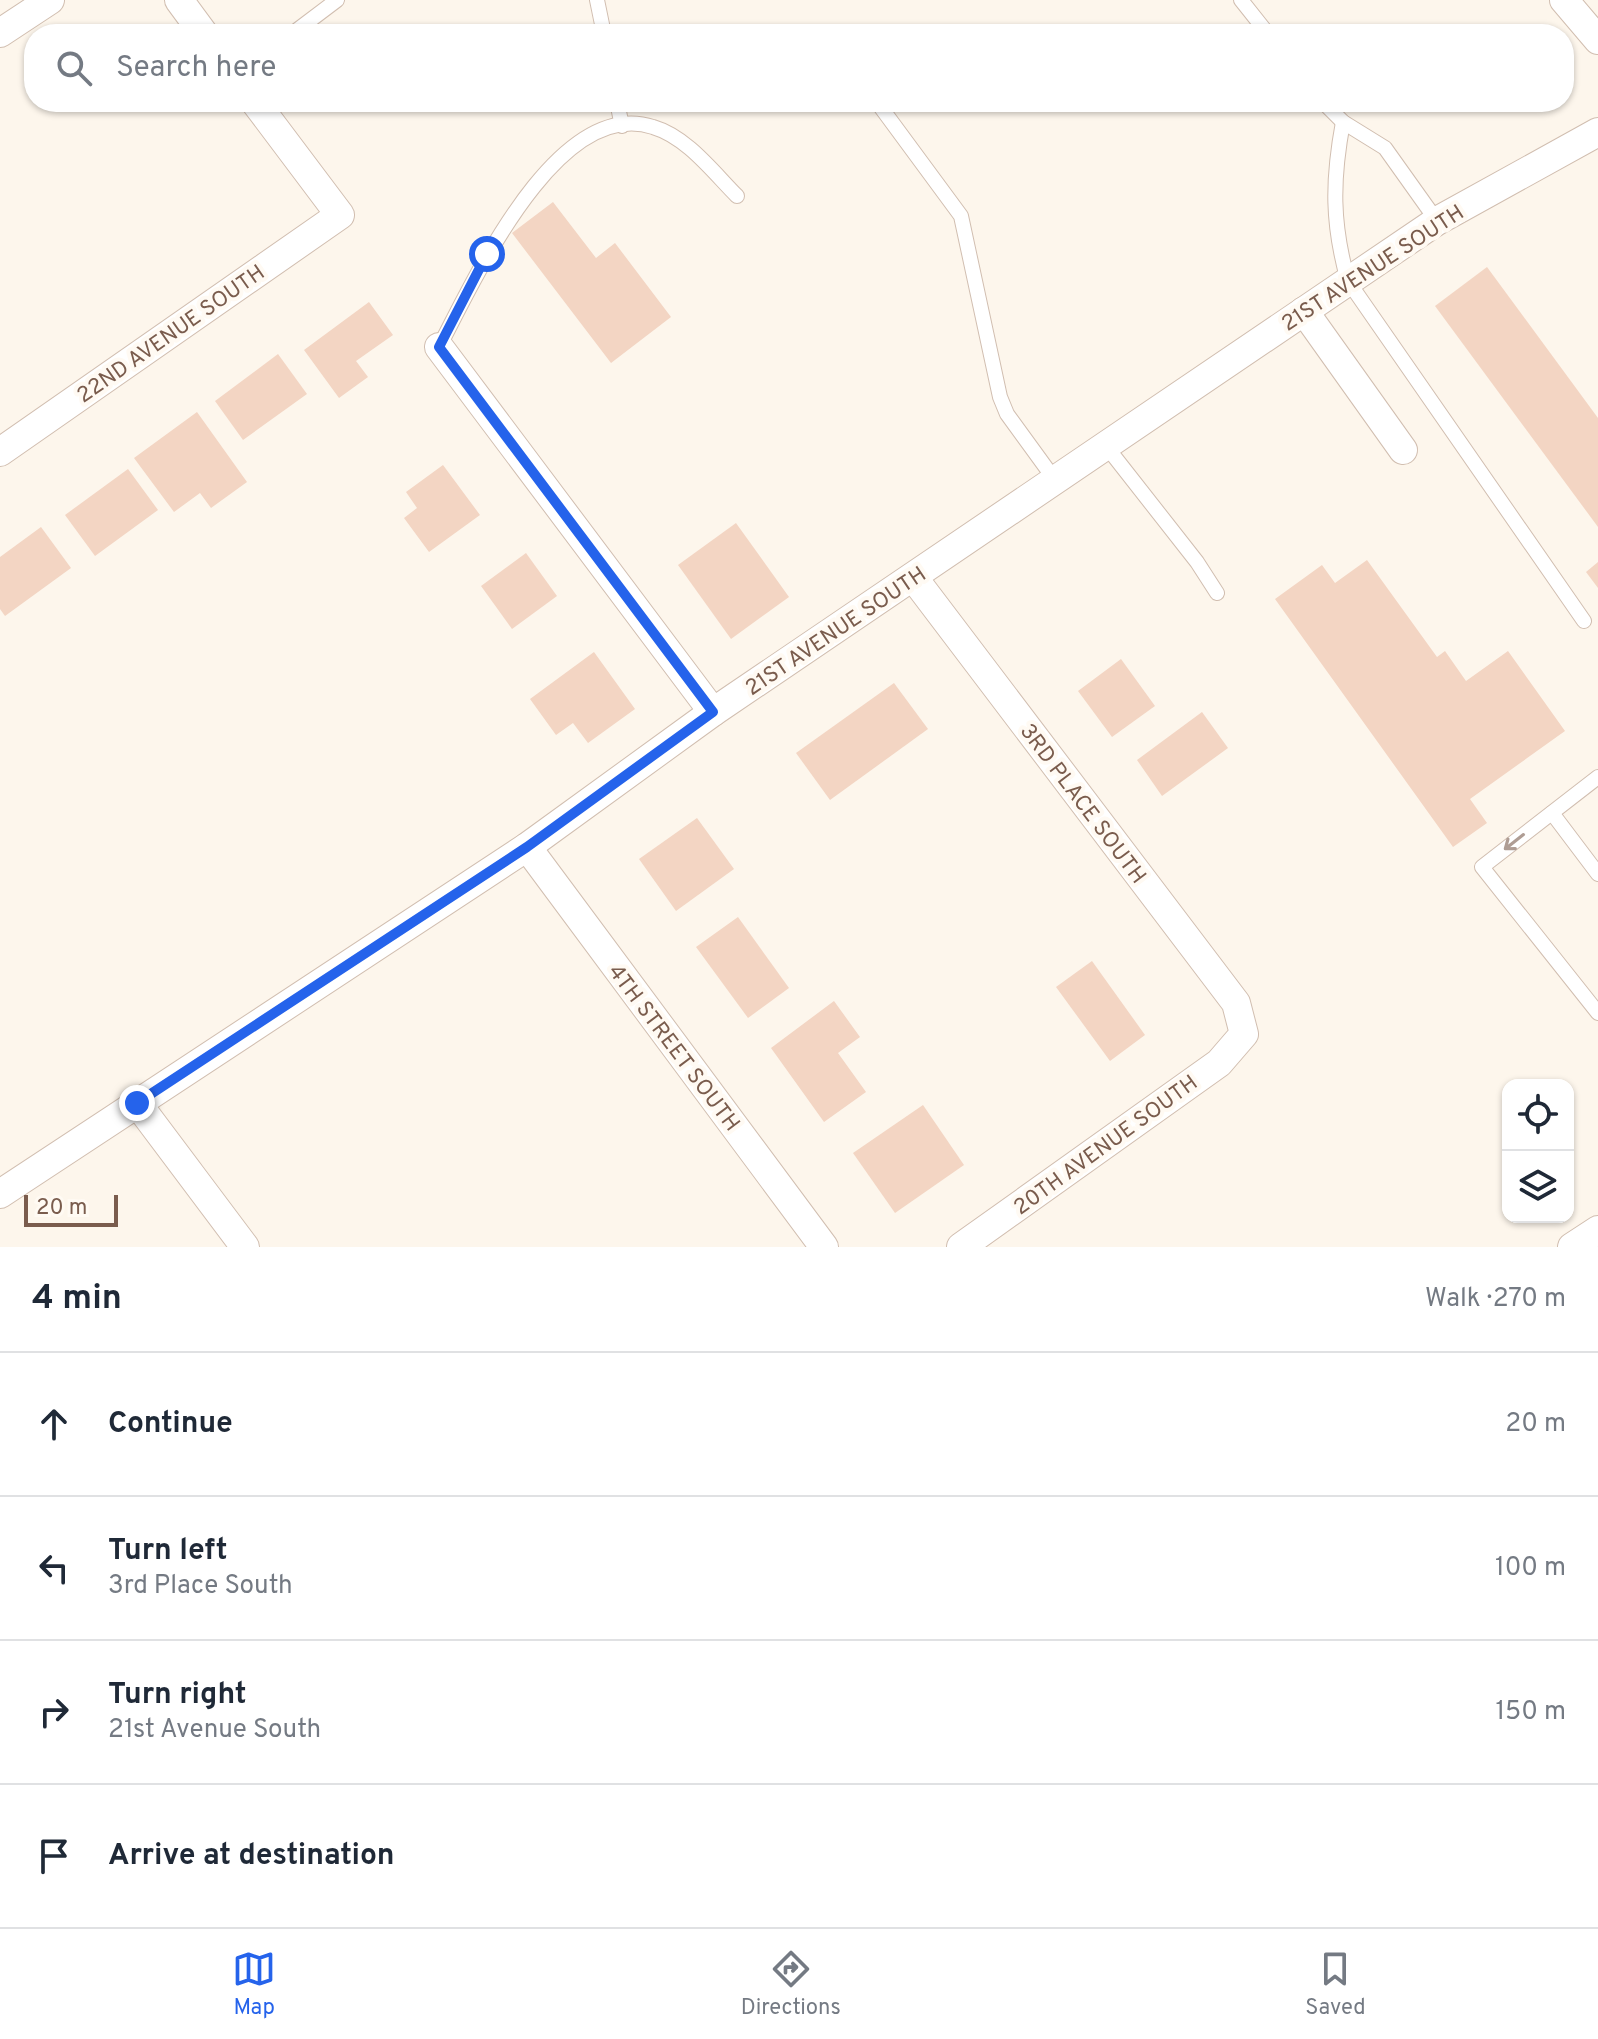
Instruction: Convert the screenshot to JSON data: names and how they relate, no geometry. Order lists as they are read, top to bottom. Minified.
{"streets":{"street":["21ST AVENUE SOUTH","22ND AVENUE SOUTH","3RD PLACE SOUTH","4TH STREET SOUTH","20TH AVENUE SOUTH"]},"crossings":[["21ST AVENUE SOUTH","3RD PLACE SOUTH"],["21ST AVENUE SOUTH","4TH STREET SOUTH"],["3RD PLACE SOUTH","20TH AVENUE SOUTH"]],"scale_bar":"20 m","page":{"search":"Search here","scale":"20 m","heading":["4 min","Walk · 270 m"],"list":[["Continue","20 m"],["Turn left","3rd Place South","100 m"],["Turn right","21st Avenue South","150 m"],"Arrive at destination"],"nav":["Map","Directions","Saved"]}}
